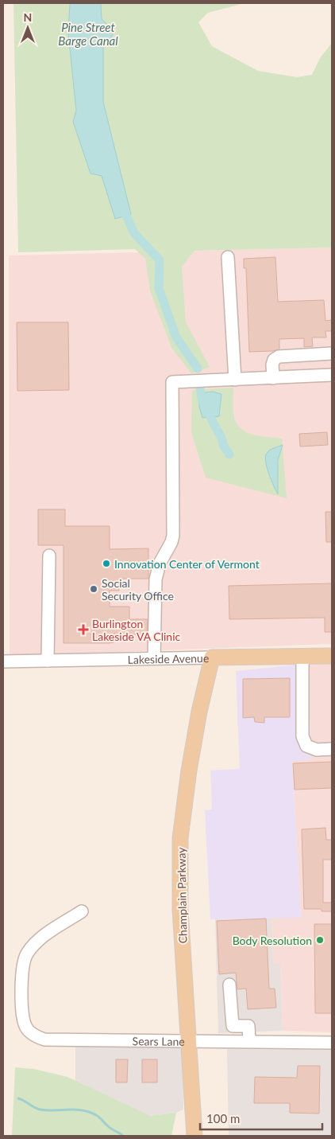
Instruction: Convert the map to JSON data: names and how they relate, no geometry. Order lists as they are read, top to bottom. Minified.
{"streets":{"main road":["Lakeside Avenue","Champlain Parkway"],"street":["Sears Lane"]},"crossings":[["Lakeside Avenue","Champlain Parkway"],["Champlain Parkway","Sears Lane"]],"water":["Pine Street Barge Canal"],"places":{"other":["Innovation Center of Vermont","Social Security Office","Body Resolution"],"health":["Burlington Lakeside VA Clinic"]},"scale_bar":"100 m","north":"top"}
